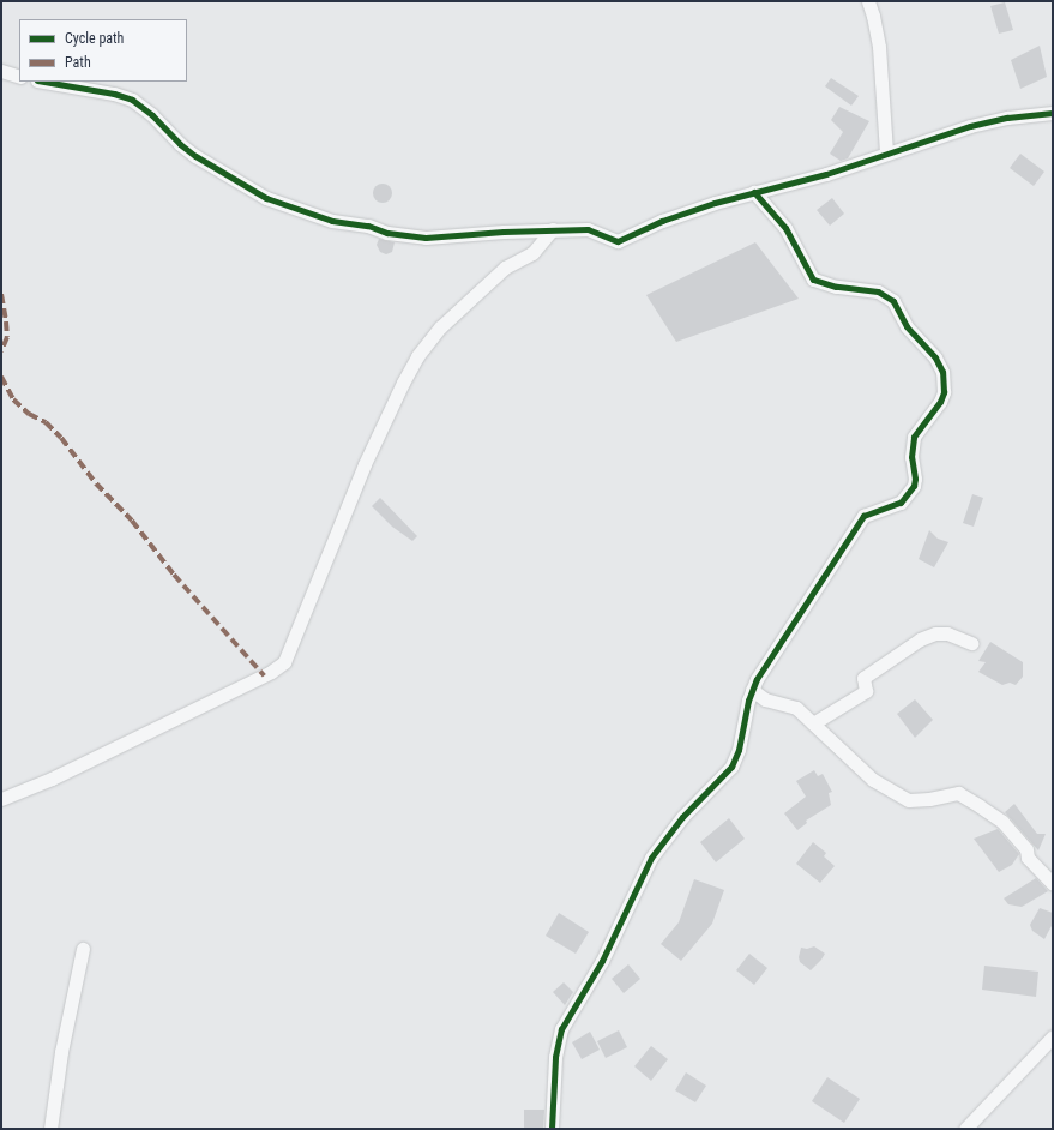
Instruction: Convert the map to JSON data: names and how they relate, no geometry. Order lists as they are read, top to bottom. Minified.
{"legend":["Cycle path","Path"]}
